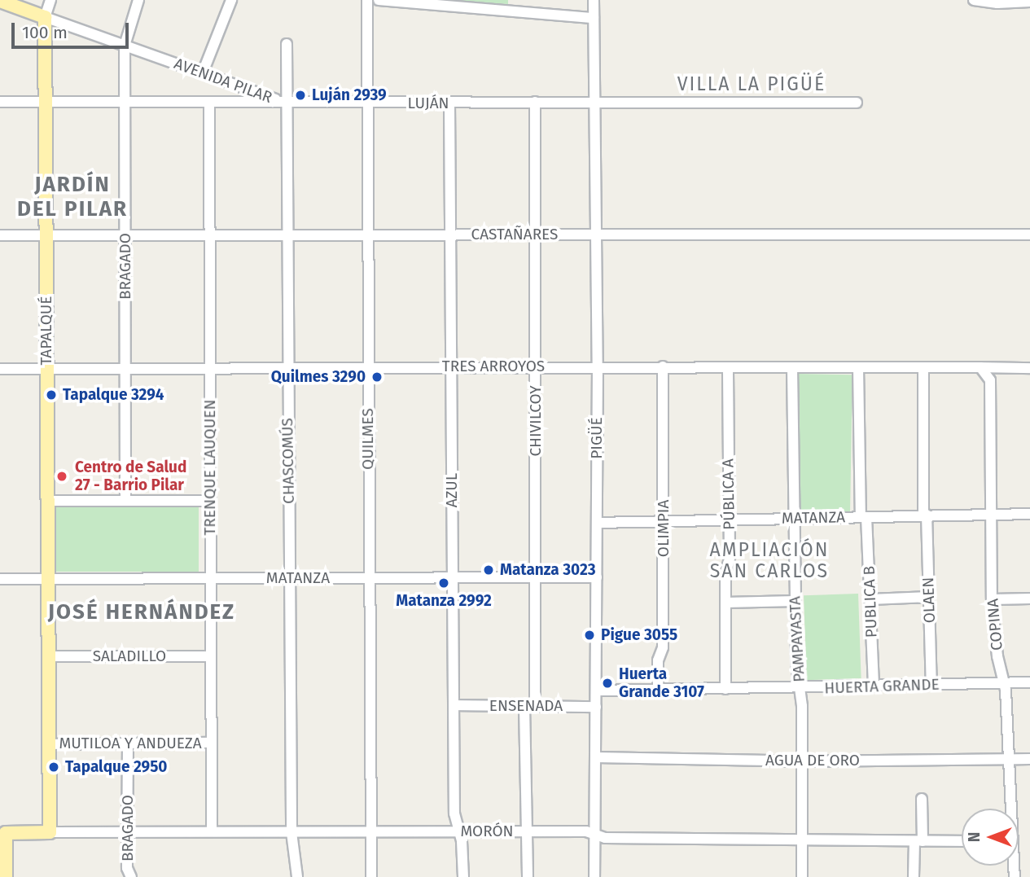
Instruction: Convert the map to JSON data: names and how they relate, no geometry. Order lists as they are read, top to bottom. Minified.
{"streets":{"main road":["AVENIDA PILAR","TAPALQUÉ","MORÓN"],"street":["LUJÁN","CASTAÑARES","BRAGADO","TRES ARROYOS","CHIVILCOY","PIGÜÉ","QUILMES","CHASCOMÚS","TRENQUE LAUQUEN","AZUL","PÚBLICA A","MATANZA","OLIMPIA","OLAEN","PUBLICA B","COPINA","PAMPAYASTA","SALADILLO","HUERTA GRANDE","ENSENADA","MUTILOA Y ANDUEZA","AGUA DE ORO"]},"crossings":[["AVENIDA PILAR","LUJÁN"],["AVENIDA PILAR","BRAGADO"],["AVENIDA PILAR","TAPALQUÉ"],["AVENIDA PILAR","CHASCOMÚS"],["LUJÁN","BRAGADO"],["LUJÁN","TAPALQUÉ"],["LUJÁN","CHIVILCOY"],["LUJÁN","PIGÜÉ"],["LUJÁN","QUILMES"],["LUJÁN","CHASCOMÚS"],["LUJÁN","TRENQUE LAUQUEN"],["LUJÁN","AZUL"],["CASTAÑARES","BRAGADO"],["CASTAÑARES","TAPALQUÉ"],["CASTAÑARES","CHIVILCOY"],["CASTAÑARES","PIGÜÉ"],["CASTAÑARES","QUILMES"],["CASTAÑARES","CHASCOMÚS"],["CASTAÑARES","TRENQUE LAUQUEN"],["CASTAÑARES","AZUL"],["BRAGADO","TRES ARROYOS"],["BRAGADO","MUTILOA Y ANDUEZA"],["BRAGADO","MORÓN"],["TAPALQUÉ","TRES ARROYOS"],["TAPALQUÉ","MATANZA"],["TAPALQUÉ","SALADILLO"],["TAPALQUÉ","MUTILOA Y ANDUEZA"],["TAPALQUÉ","MORÓN"],["TRES ARROYOS","CHIVILCOY"],["TRES ARROYOS","PIGÜÉ"],["TRES ARROYOS","QUILMES"],["TRES ARROYOS","CHASCOMÚS"],["TRES ARROYOS","TRENQUE LAUQUEN"],["TRES ARROYOS","AZUL"],["TRES ARROYOS","PÚBLICA A"],["TRES ARROYOS","OLIMPIA"],["TRES ARROYOS","OLAEN"],["TRES ARROYOS","PUBLICA B"],["TRES ARROYOS","COPINA"],["TRES ARROYOS","PAMPAYASTA"],["CHIVILCOY","MATANZA"],["CHIVILCOY","ENSENADA"],["CHIVILCOY","MORÓN"],["PIGÜÉ","MATANZA"],["PIGÜÉ","HUERTA GRANDE"],["PIGÜÉ","ENSENADA"],["PIGÜÉ","AGUA DE ORO"],["PIGÜÉ","MORÓN"],["QUILMES","MATANZA"],["QUILMES","MORÓN"],["CHASCOMÚS","MATANZA"],["CHASCOMÚS","MORÓN"],["TRENQUE LAUQUEN","MATANZA"],["TRENQUE LAUQUEN","SALADILLO"],["TRENQUE LAUQUEN","MUTILOA Y ANDUEZA"],["TRENQUE LAUQUEN","MORÓN"],["AZUL","MATANZA"],["AZUL","ENSENADA"],["AZUL","MORÓN"],["PÚBLICA A","MATANZA"],["PÚBLICA A","HUERTA GRANDE"],["MATANZA","OLIMPIA"],["MATANZA","OLAEN"],["MATANZA","PUBLICA B"],["MATANZA","COPINA"],["MATANZA","PAMPAYASTA"],["OLIMPIA","HUERTA GRANDE"],["OLAEN","HUERTA GRANDE"],["PUBLICA B","HUERTA GRANDE"],["COPINA","HUERTA GRANDE"],["COPINA","AGUA DE ORO"],["PAMPAYASTA","HUERTA GRANDE"],["PAMPAYASTA","AGUA DE ORO"],["PAMPAYASTA","MORÓN"]],"districts":["VILLA LA PIGÜÉ","JARDÍN DEL PILAR","AMPLIACIÓN SAN CARLOS","JOSÉ HERNÁNDEZ"],"places":["Luján 2939","Quilmes 3290","Tapalque 3294","Centro de Salud 27 - Barrio Pilar","Matanza 3023","Matanza 2992","Pigue 3055","Huerta Grande 3107","Tapalque 2950"],"scale_bar":"100 m","north":"left"}
